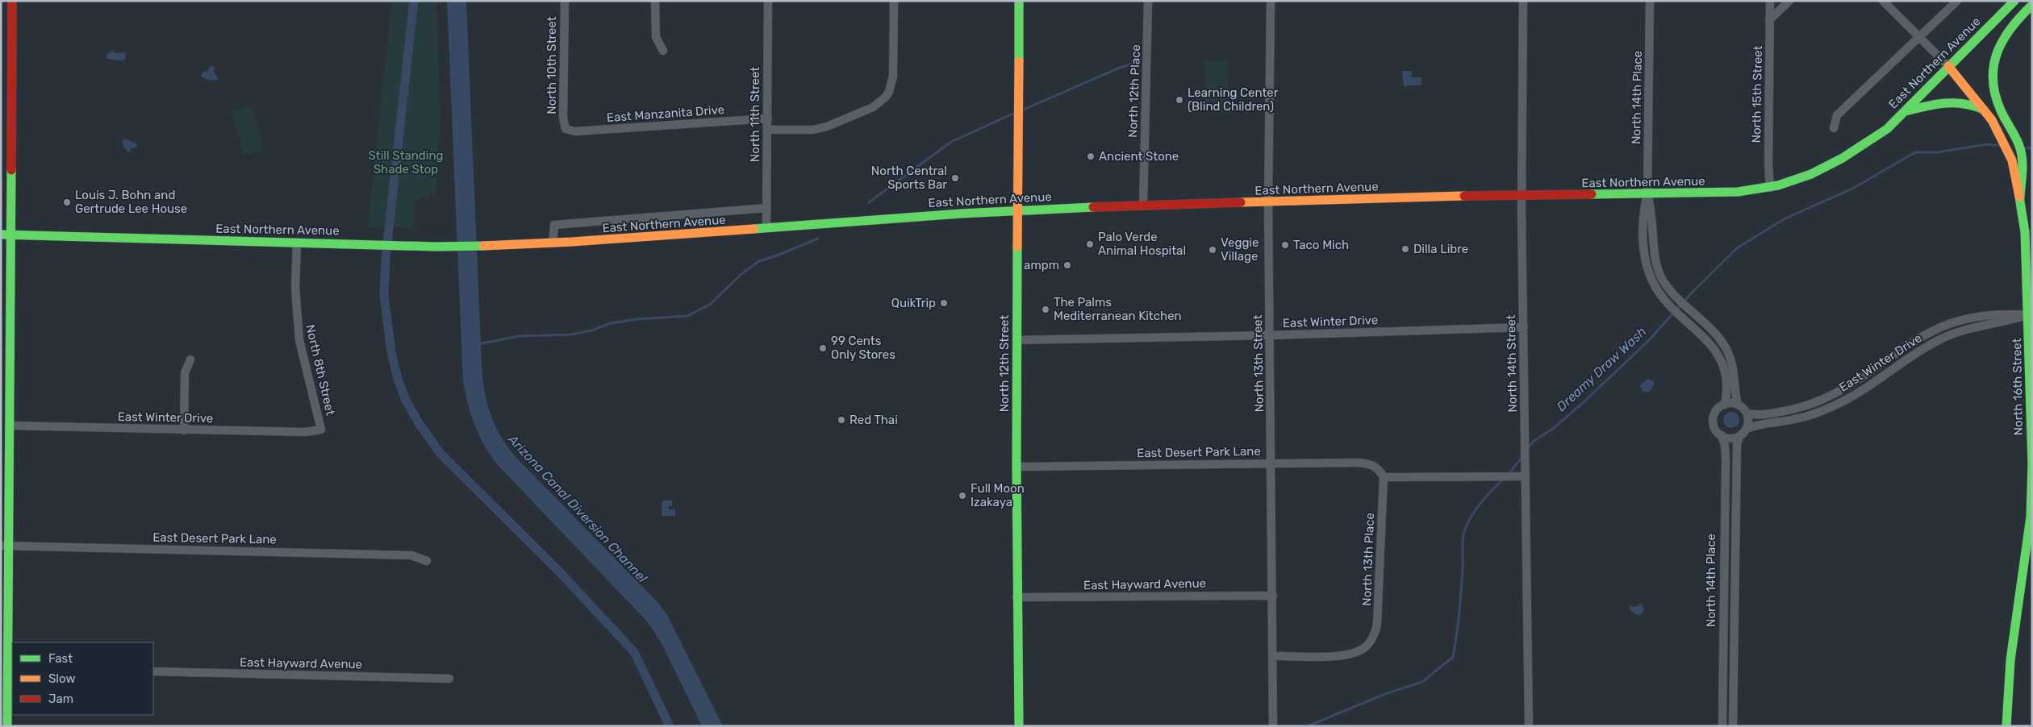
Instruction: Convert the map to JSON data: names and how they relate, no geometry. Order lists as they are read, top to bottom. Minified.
{"streets":{"main road":["East Northern Avenue","North 12th Street","North 16th Street"],"street":["North 10th Street","North 12th Place","North 15th Street","North 14th Place","East Manzanita Drive","North 11th Street","East Winter Drive","North 13th Street","North 14th Street","North 8th Street","East Desert Park Lane","North 13th Place","East Hayward Avenue"]},"crossings":[["East Northern Avenue","North 12th Place"],["East Northern Avenue","North 15th Street"],["East Northern Avenue","North 14th Place"],["East Northern Avenue","North 11th Street"],["East Northern Avenue","North 12th Street"],["East Northern Avenue","North 13th Street"],["East Northern Avenue","North 14th Street"],["East Northern Avenue","North 8th Street"],["East Northern Avenue","North 16th Street"],["North 10th Street","East Manzanita Drive"],["North 14th Place","East Winter Drive"],["East Manzanita Drive","North 11th Street"],["East Winter Drive","North 12th Street"],["East Winter Drive","North 13th Street"],["East Winter Drive","North 14th Street"],["East Winter Drive","North 8th Street"],["East Winter Drive","North 16th Street"],["North 12th Street","East Desert Park Lane"],["North 12th Street","East Hayward Avenue"],["North 13th Street","East Desert Park Lane"],["North 13th Street","North 13th Place"],["North 13th Street","East Hayward Avenue"],["East Desert Park Lane","North 13th Place"]],"water":["Dreamy Draw Wash","Arizona Canal Diversion Channel"],"parks":["Still Standing Shade Stop"],"places":["Learning Center (Blind Children)","Ancient Stone","North Central Sports Bar","Louis J. Bohn and Gertrude Lee House","Palo Verde Animal Hospital","Taco Mich","Dilla Libre","Veggie Village","ampm","QuikTrip","The Palms Mediterranean Kitchen","99 Cents Only Stores","Red Thai","Full Moon Izakaya"],"legend":["Fast","Slow","Jam"]}
